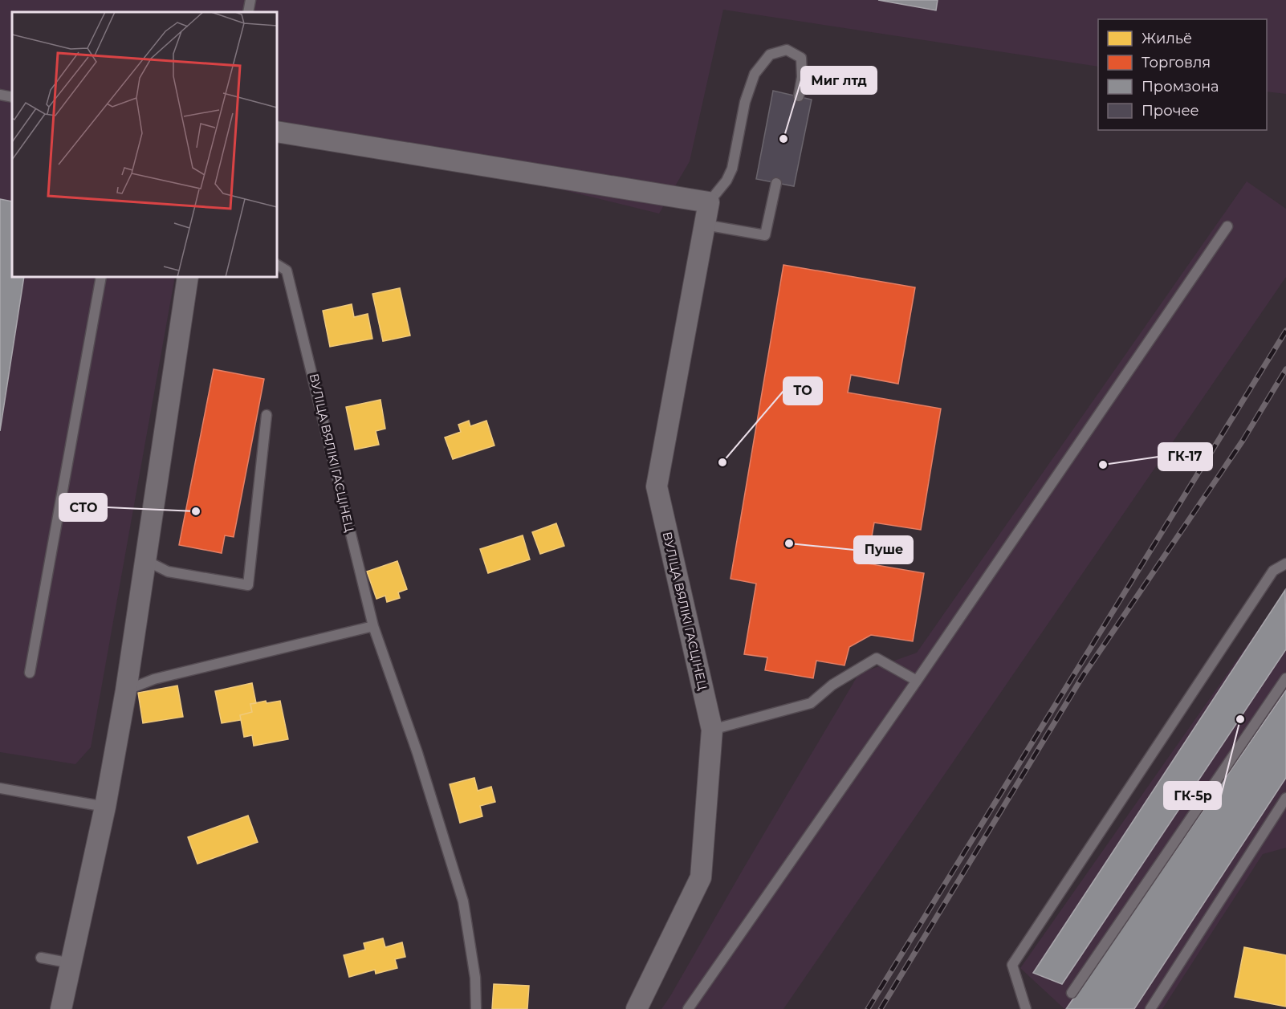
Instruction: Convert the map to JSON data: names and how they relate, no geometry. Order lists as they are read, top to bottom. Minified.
{"streets":{"street":["ВУЛІЦА ВЯЛІКІ ГАСЦІНЕЦ"]},"places":["Миг лтд","ТО","ГК-17","СТО","Пуше","ГК-5p"],"legend":["Жильё","Торговля","Промзона","Прочее"]}
